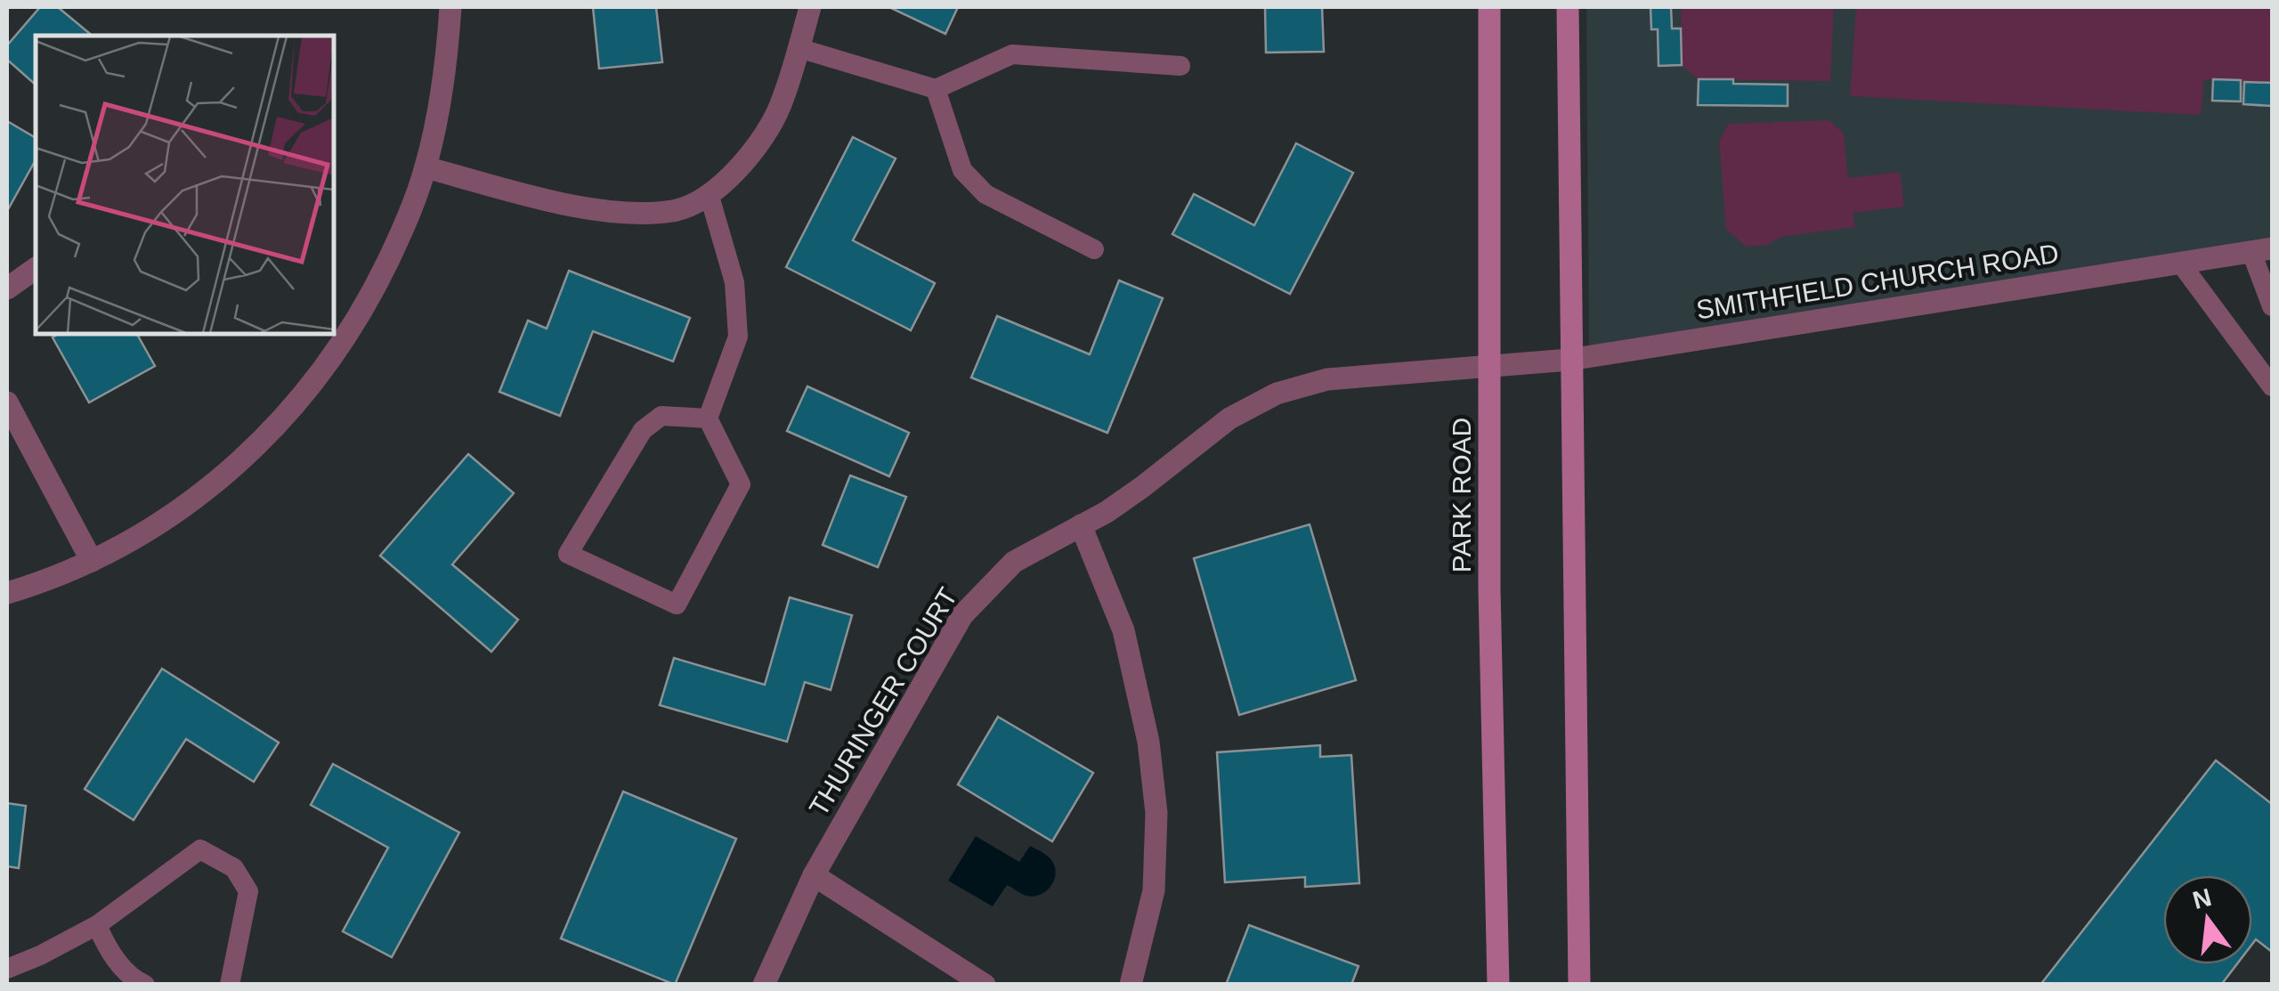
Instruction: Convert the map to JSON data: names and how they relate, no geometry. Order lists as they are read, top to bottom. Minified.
{"streets":{"main road":["PARK ROAD"],"street":["SMITHFIELD CHURCH ROAD","THURINGER COURT"]},"crossings":[["SMITHFIELD CHURCH ROAD","PARK ROAD"],["SMITHFIELD CHURCH ROAD","THURINGER COURT"],["PARK ROAD","THURINGER COURT"]],"north":"top"}
